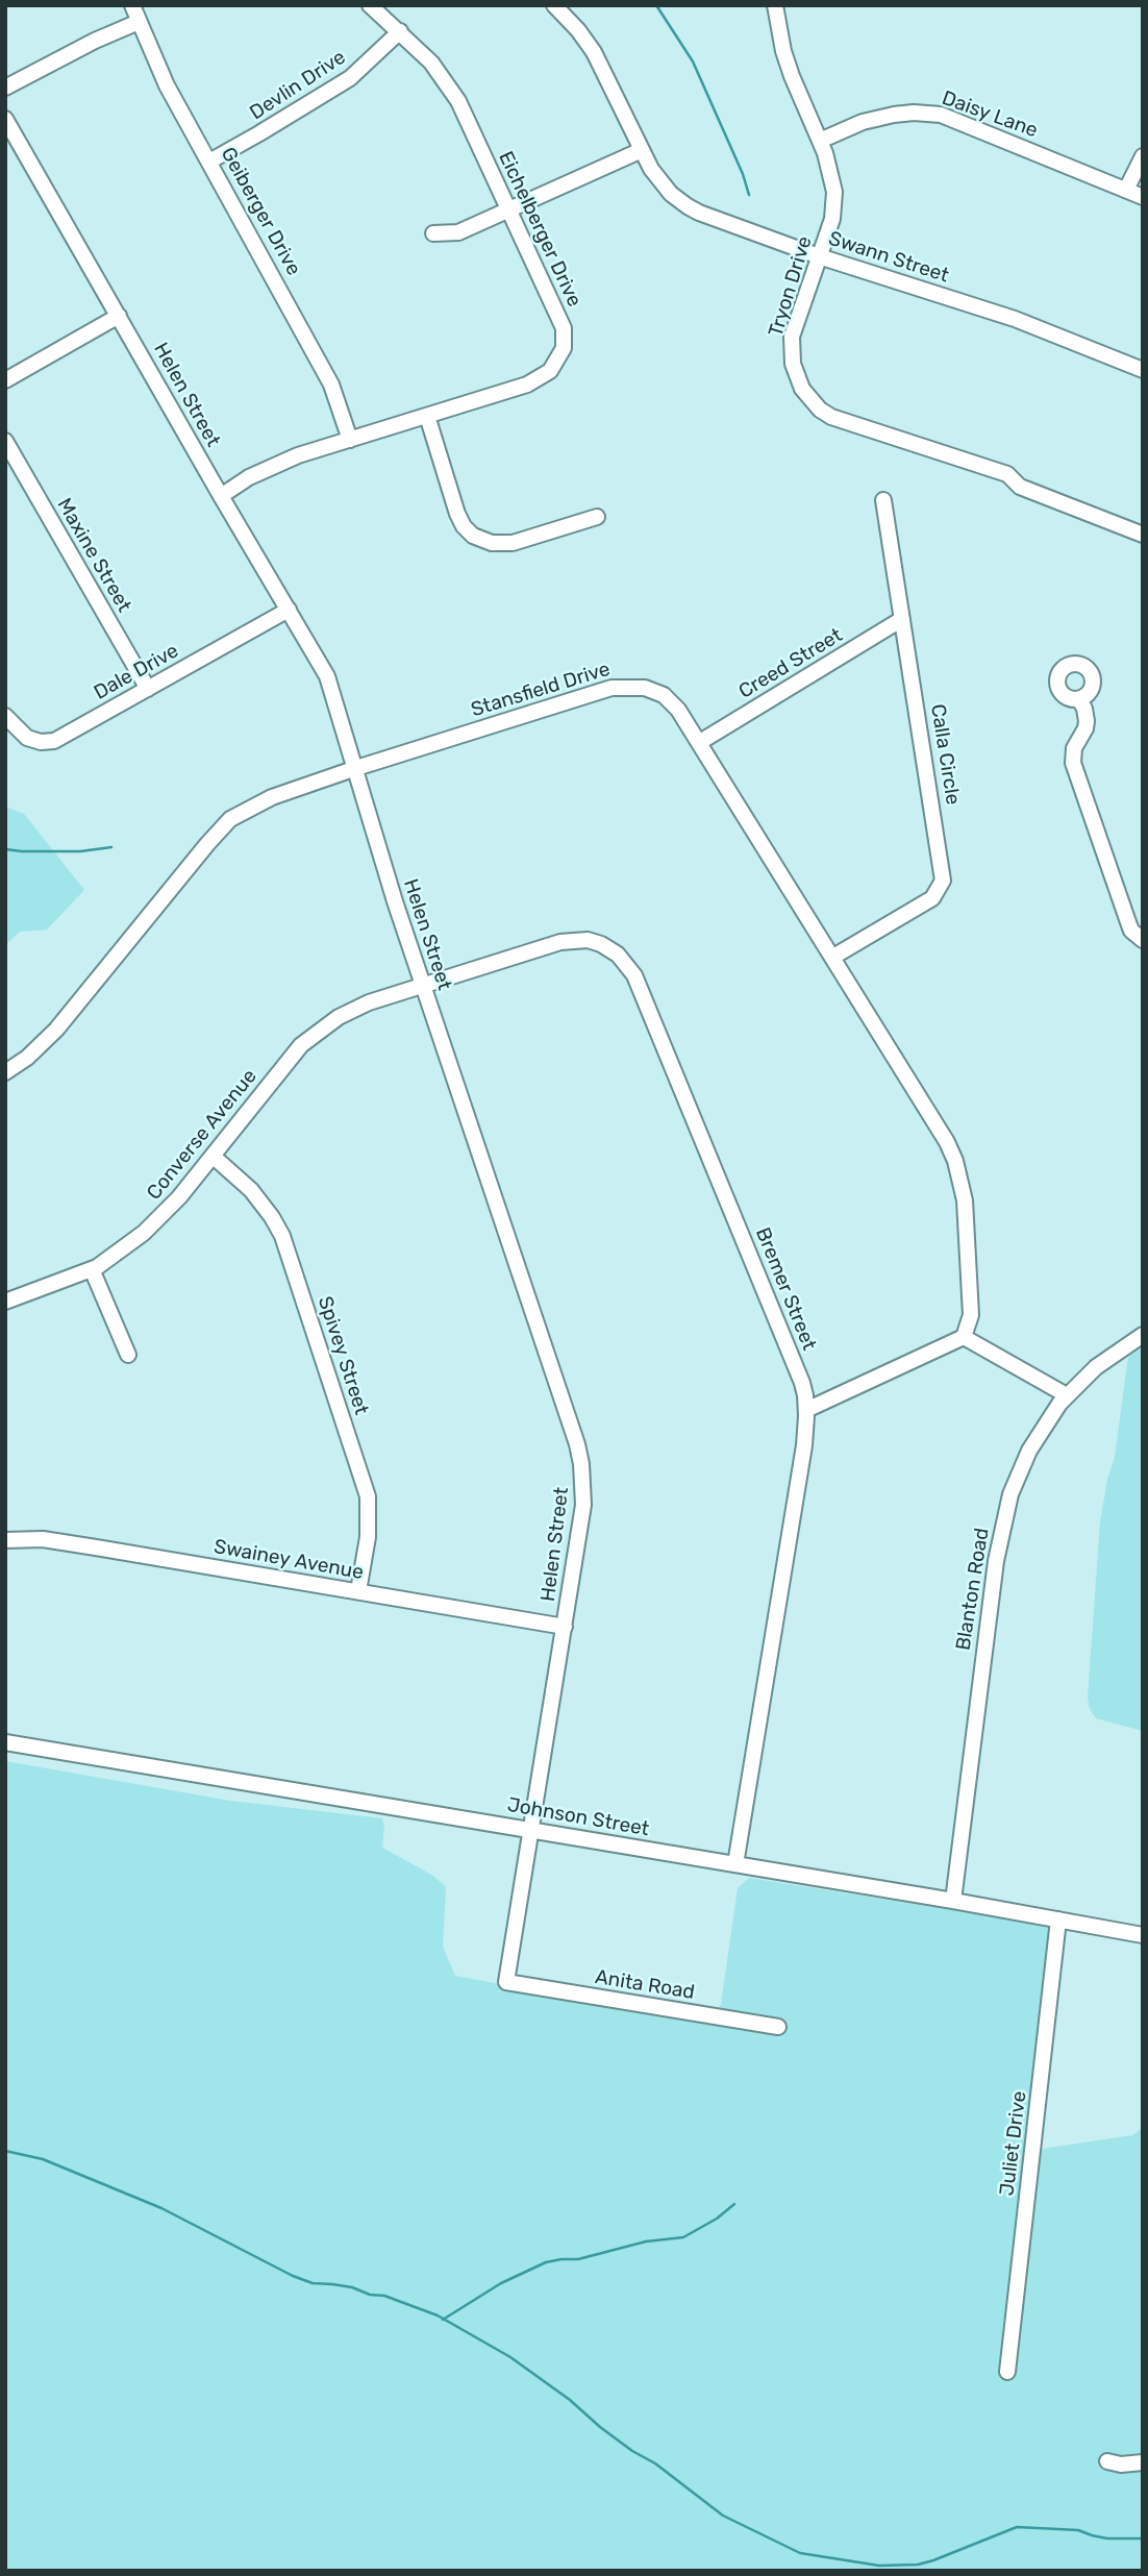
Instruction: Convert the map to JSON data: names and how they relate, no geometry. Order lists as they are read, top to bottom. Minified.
{"streets":{"street":["Devlin Drive","Daisy Lane","Geiberger Drive","Eichelberger Drive","Swann Street","Tryon Drive","Helen Street","Maxine Street","Creed Street","Dale Drive","Stansfield Drive","Calla Circle","Converse Avenue","Bremer Street","Spivey Street","Swainey Avenue","Blanton Road","Johnson Street","Anita Road","Juliet Drive"]},"crossings":[["Devlin Drive","Geiberger Drive"],["Devlin Drive","Eichelberger Drive"],["Daisy Lane","Tryon Drive"],["Geiberger Drive","Eichelberger Drive"],["Eichelberger Drive","Helen Street"],["Swann Street","Tryon Drive"],["Helen Street","Dale Drive"],["Helen Street","Stansfield Drive"],["Helen Street","Converse Avenue"],["Helen Street","Bremer Street"],["Helen Street","Swainey Avenue"],["Helen Street","Johnson Street"],["Helen Street","Anita Road"],["Maxine Street","Dale Drive"],["Creed Street","Stansfield Drive"],["Creed Street","Calla Circle"],["Stansfield Drive","Calla Circle"],["Converse Avenue","Bremer Street"],["Converse Avenue","Spivey Street"],["Bremer Street","Johnson Street"],["Spivey Street","Swainey Avenue"],["Blanton Road","Johnson Street"],["Johnson Street","Juliet Drive"]]}
